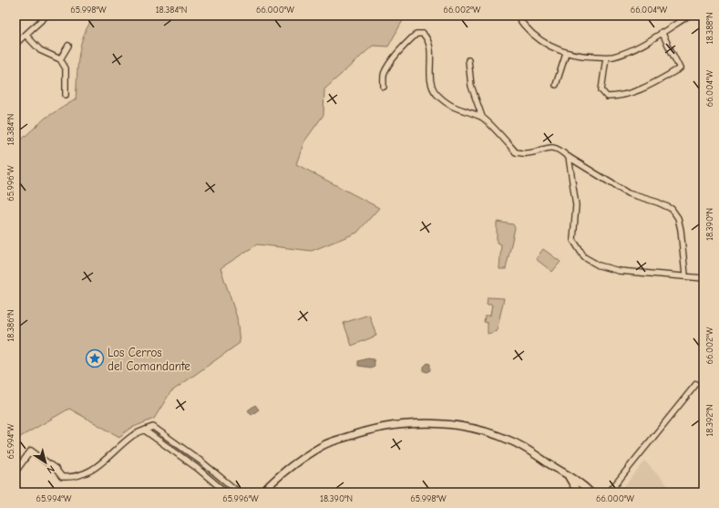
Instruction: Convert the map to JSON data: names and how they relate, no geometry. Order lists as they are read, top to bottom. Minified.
{"places":{"place":["Los Cerros del Comandante"]},"north":"bottom right","coordinates":["65.998°W","18.384°N","66.000°W","66.002°W","66.004°W","18.388°N","65.996°W","18.390°N","18.386°N","18.392°N","65.994°W"]}
